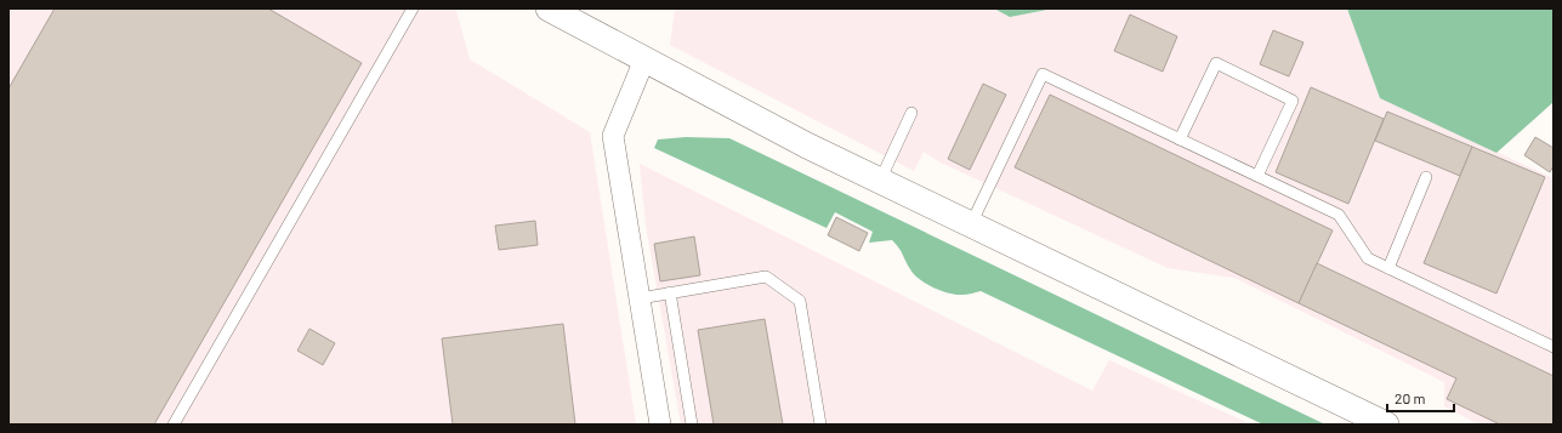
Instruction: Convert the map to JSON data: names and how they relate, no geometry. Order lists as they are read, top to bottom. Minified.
{"scale_bar":"20 m"}
